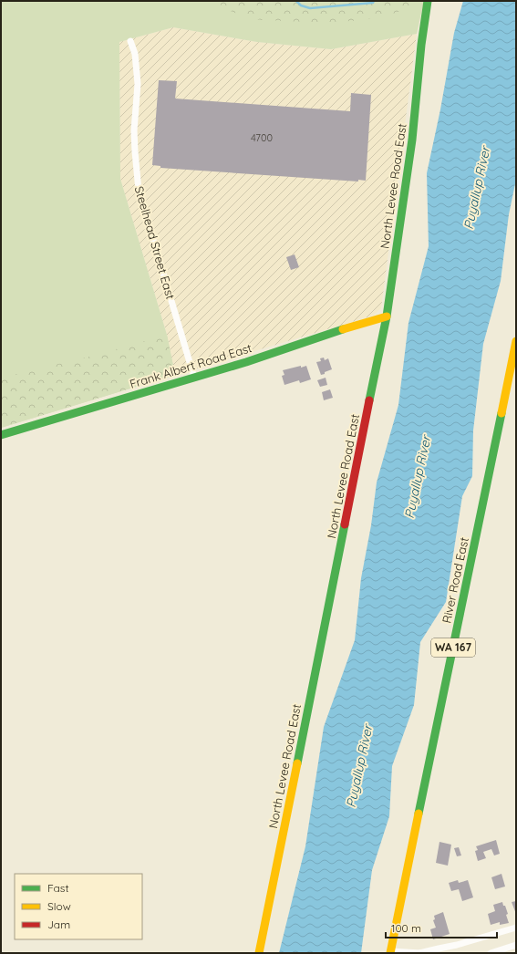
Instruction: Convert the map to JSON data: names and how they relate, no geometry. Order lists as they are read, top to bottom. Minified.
{"streets":{"street":["North Levee Road East","Steelhead Street East","Frank Albert Road East","River Road East","WA 167"]},"crossings":[["North Levee Road East","Frank Albert Road East"],["Steelhead Street East","Frank Albert Road East"]],"water":["Puyallup River"],"house_numbers":["4700"],"legend":["Fast","Slow","Jam"],"scale_bar":"100 m"}
